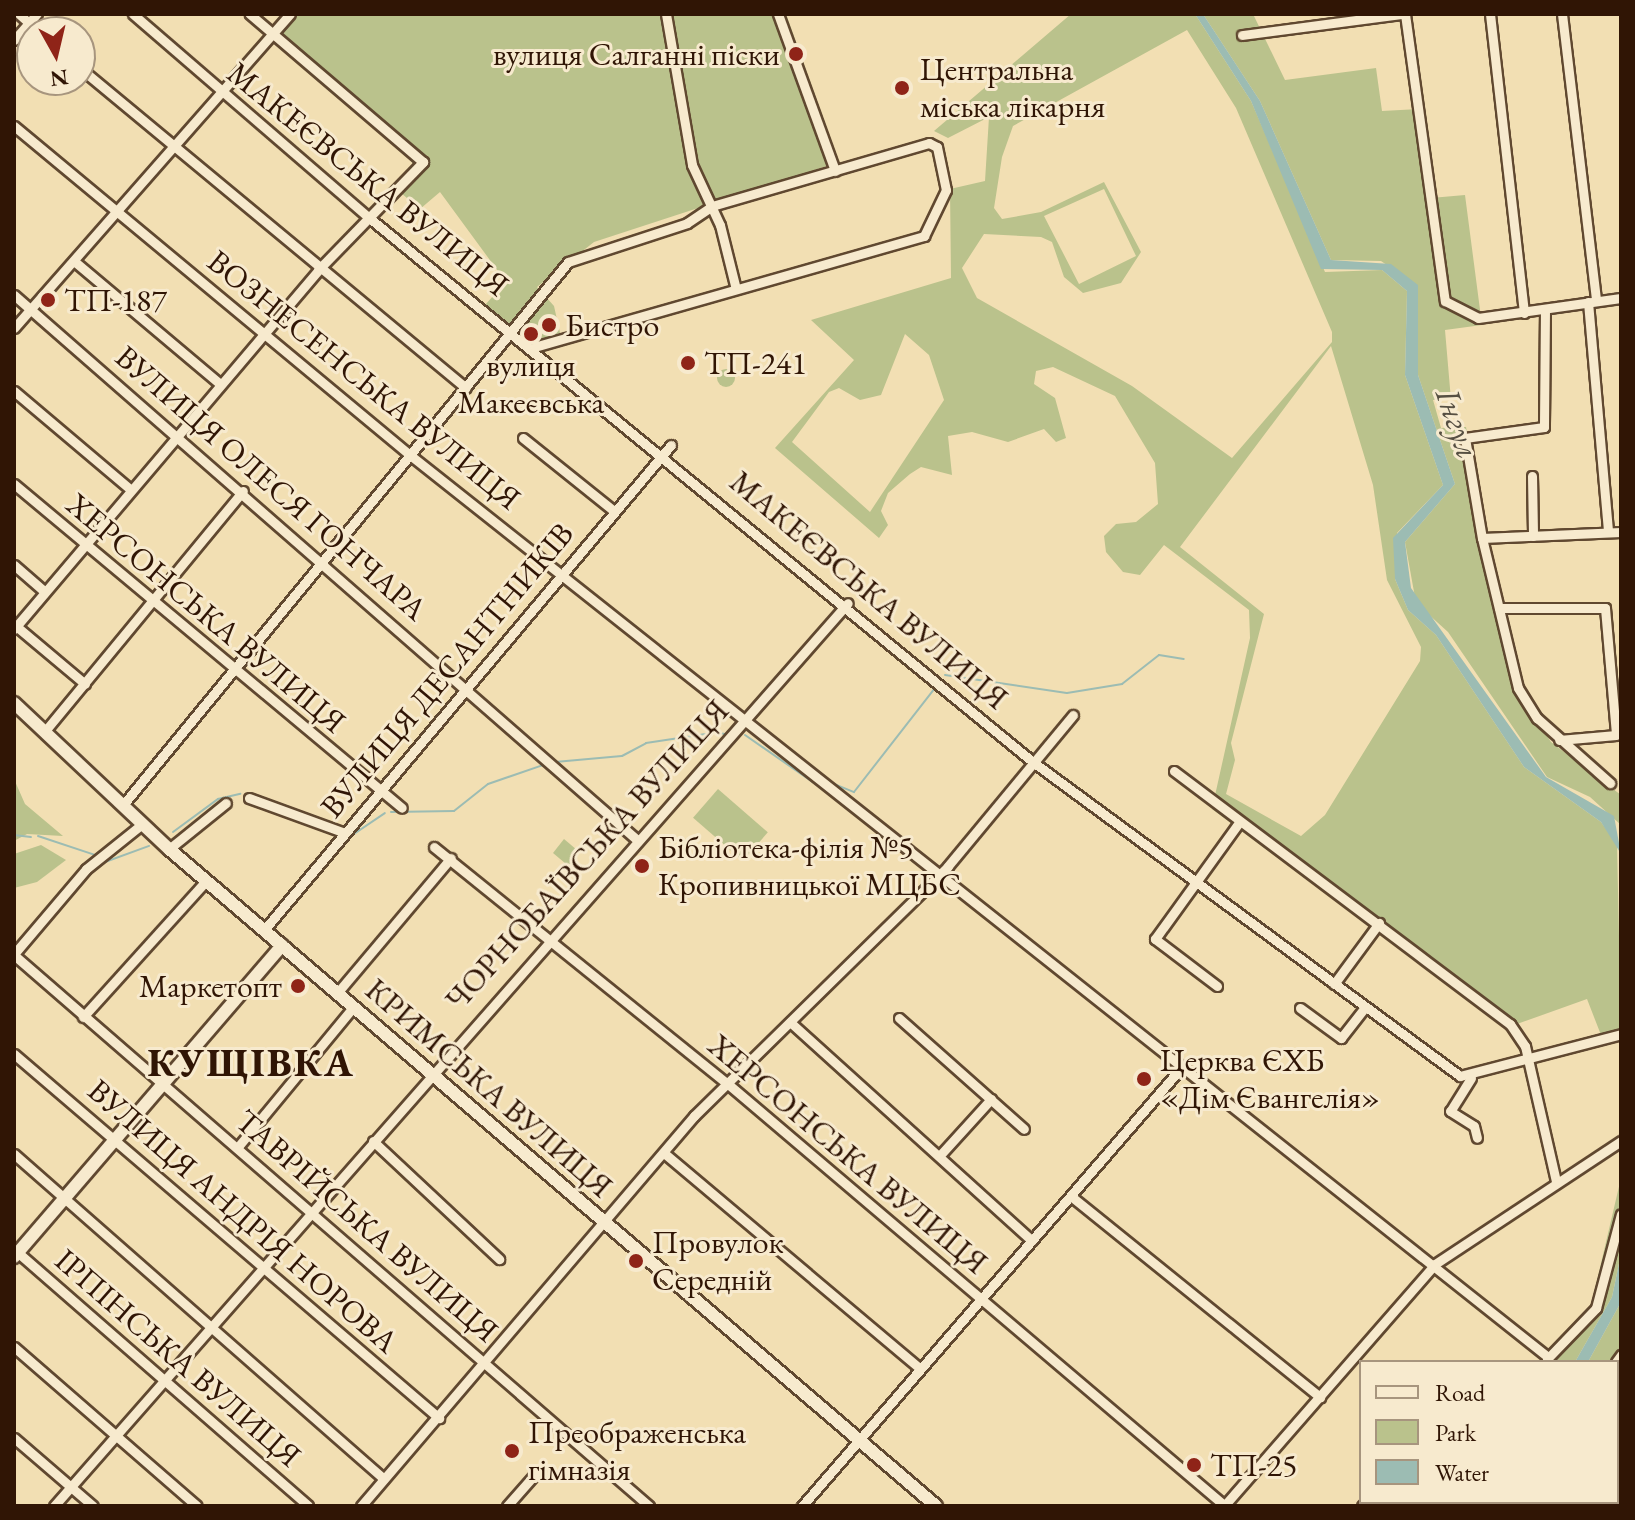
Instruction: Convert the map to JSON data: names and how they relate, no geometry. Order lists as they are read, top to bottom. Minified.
{"streets":{"street":["МАКЕЄВСЬКА ВУЛИЦЯ","ВОЗНЕСЕНСЬКА ВУЛИЦЯ","ВУЛИЦЯ ОЛЕСЯ ГОНЧАРА","ХЕРСОНСЬКА ВУЛИЦЯ","ВУЛИЦЯ ДЕСАНТНИКІВ","ЧОРНОБАЇВСЬКА ВУЛИЦЯ","КРИМСЬКА ВУЛИЦЯ","ВУЛИЦЯ АНДРІЯ НОРОВА","ТАВРІЙСЬКА ВУЛИЦЯ","ІРПІНСЬКА ВУЛИЦЯ"]},"crossings":[["МАКЕЄВСЬКА ВУЛИЦЯ","ВУЛИЦЯ ДЕСАНТНИКІВ"],["МАКЕЄВСЬКА ВУЛИЦЯ","ЧОРНОБАЇВСЬКА ВУЛИЦЯ"],["ВОЗНЕСЕНСЬКА ВУЛИЦЯ","ВУЛИЦЯ ДЕСАНТНИКІВ"],["ВОЗНЕСЕНСЬКА ВУЛИЦЯ","ЧОРНОБАЇВСЬКА ВУЛИЦЯ"],["ВУЛИЦЯ ОЛЕСЯ ГОНЧАРА","ВУЛИЦЯ ДЕСАНТНИКІВ"],["ВУЛИЦЯ ОЛЕСЯ ГОНЧАРА","ЧОРНОБАЇВСЬКА ВУЛИЦЯ"],["ХЕРСОНСЬКА ВУЛИЦЯ","ВУЛИЦЯ ДЕСАНТНИКІВ"],["ХЕРСОНСЬКА ВУЛИЦЯ","ЧОРНОБАЇВСЬКА ВУЛИЦЯ"],["ВУЛИЦЯ ДЕСАНТНИКІВ","КРИМСЬКА ВУЛИЦЯ"],["ЧОРНОБАЇВСЬКА ВУЛИЦЯ","КРИМСЬКА ВУЛИЦЯ"],["ЧОРНОБАЇВСЬКА ВУЛИЦЯ","ВУЛИЦЯ АНДРІЯ НОРОВА"],["ЧОРНОБАЇВСЬКА ВУЛИЦЯ","ТАВРІЙСЬКА ВУЛИЦЯ"],["ЧОРНОБАЇВСЬКА ВУЛИЦЯ","ІРПІНСЬКА ВУЛИЦЯ"]],"districts":["КУЩІВКА"],"water":["Інгул"],"places":["вулиця Салганні піски","Центральна міська лікарня","ТП-187","Бистро","вулиця Макеєвська","ТП-241","Бібліотека-філія №5 Кропивницької МЦБС","Маркетопт","Церква ЄХБ «Дім Євангелія»","Провулок Середній","Преображенська гімназія","ТП-25"],"legend":["Road","Park","Water"],"north":"bottom"}
